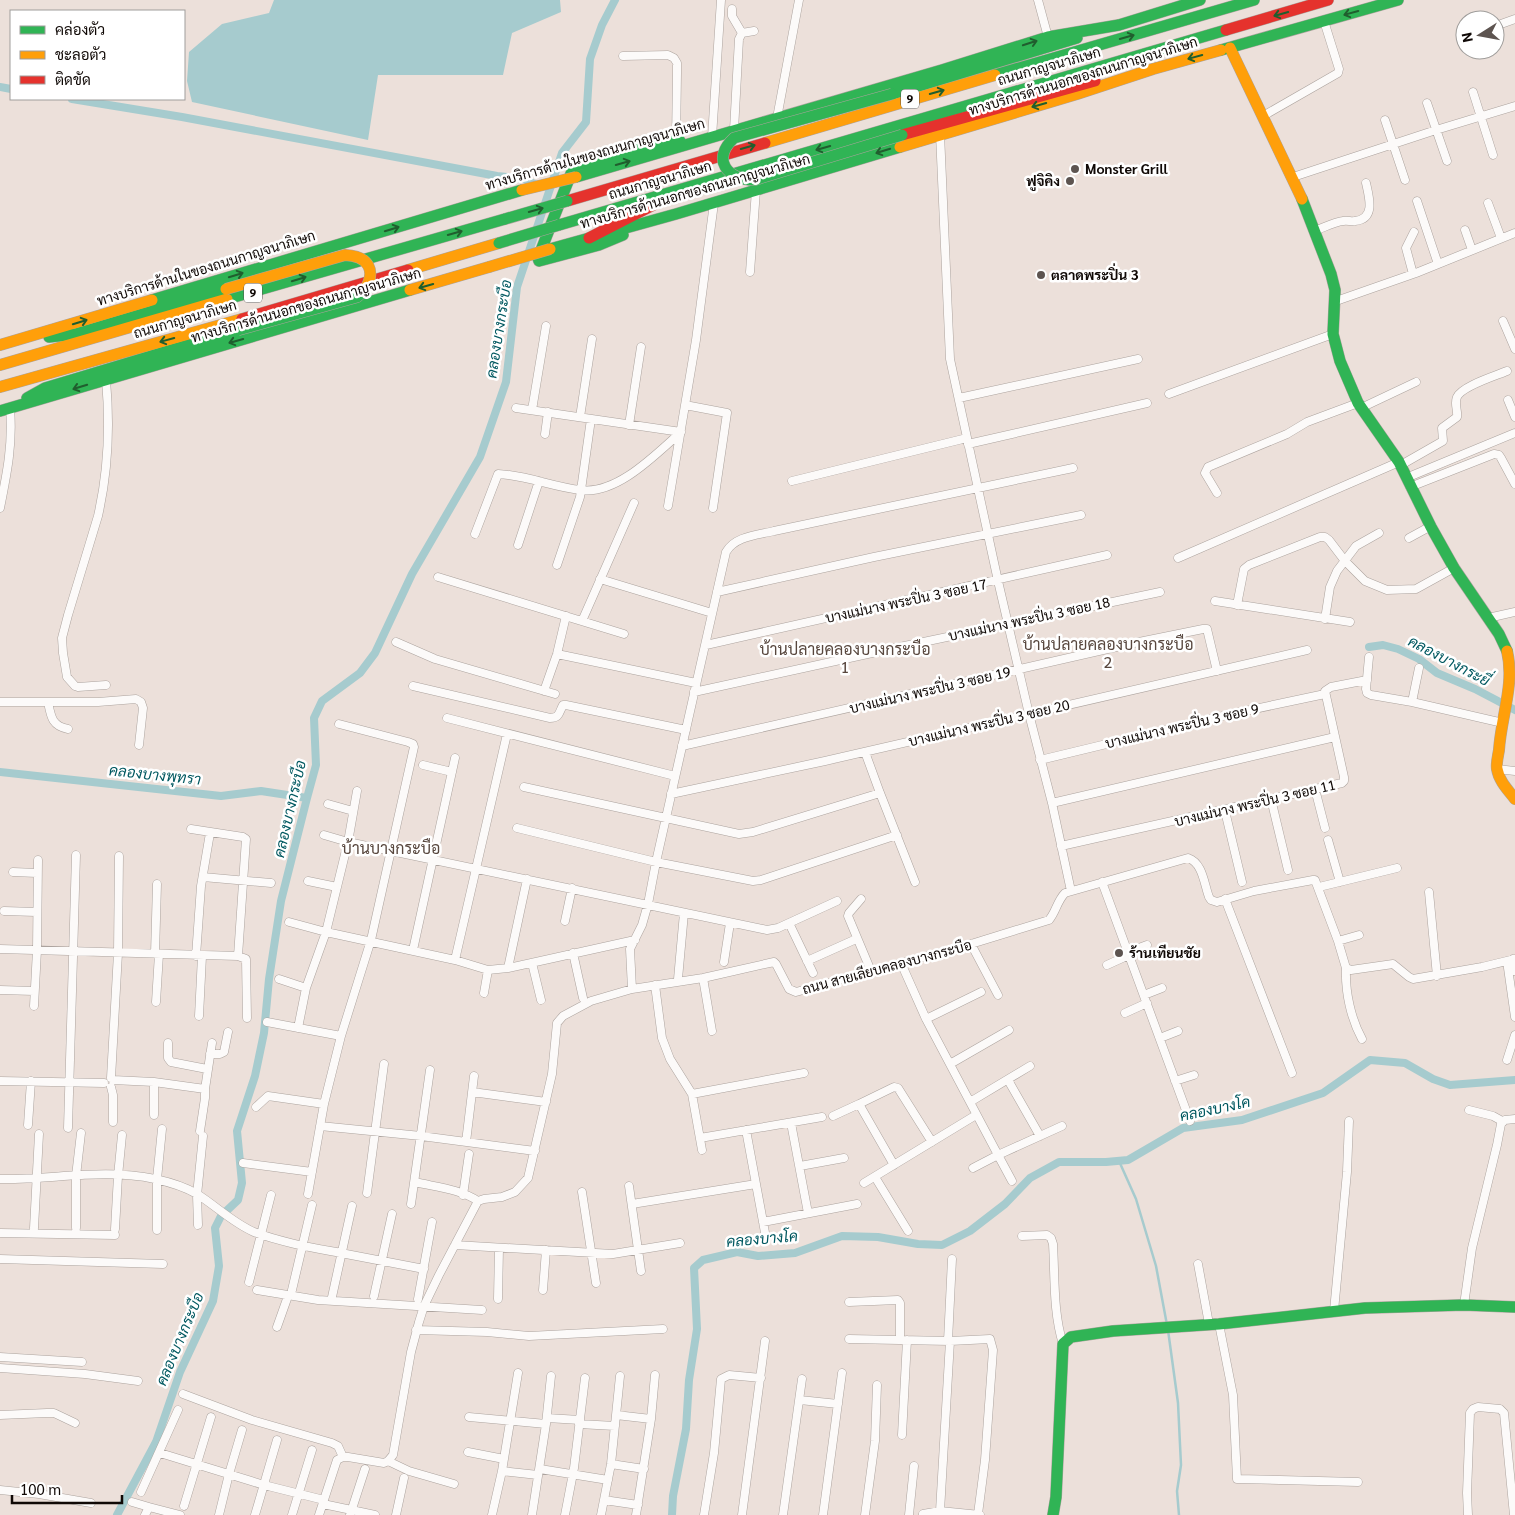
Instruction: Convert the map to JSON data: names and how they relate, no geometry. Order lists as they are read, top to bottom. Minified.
{"streets":{"main road":["ถนนกาญจนาภิเษก","ทางบริการด้านนอกของถนนกาญจนาภิเษก","9","ทางบริการด้านในของถนนกาญจนาภิเษก"],"street":["บางแม่นาง พระปิ่น 3 ซอย 17","บางแม่นาง พระปิ่น 3 ซอย 18","บางแม่นาง พระปิ่น 3 ซอย 19","บางแม่นาง พระปิ่น 3 ซอย 20","บางแม่นาง พระปิ่น 3 ซอย 9","บางแม่นาง พระปิ่น 3 ซอย 11","ถนน สายเลียบคลองบางกระบือ"]},"crossings":[["บางแม่นาง พระปิ่น 3 ซอย 19","บางแม่นาง พระปิ่น 3 ซอย 20"],["บางแม่นาง พระปิ่น 3 ซอย 9","บางแม่นาง พระปิ่น 3 ซอย 11"]],"one_way":["ทางบริการด้านนอกของถนนกาญจนาภิเษก","ทางบริการด้านในของถนนกาญจนาภิเษก"],"districts":["บ้านปลายคลองบางกระบือ 2","บ้านปลายคลองบางกระบือ 1","บ้านบางกระบือ"],"water":["คลองบางกระบือ","คลองบางกระยี่","คลองบางพุทรา","คลองบางโค"],"places":["Monster Grill","ฟูจิคิง","ตลาดพระปิ่น 3","ร้านเทียนชัย"],"legend":["คล่องตัว","ชะลอตัว","ติดขัด"],"scale_bar":"100 m","north":"left"}
